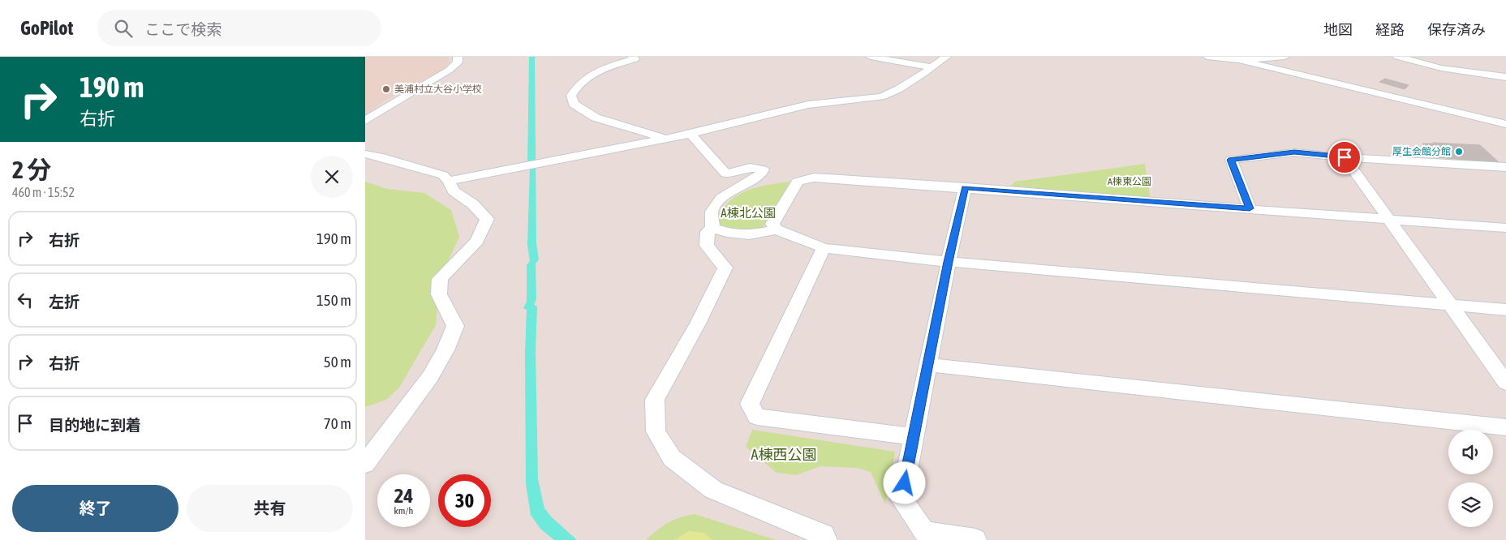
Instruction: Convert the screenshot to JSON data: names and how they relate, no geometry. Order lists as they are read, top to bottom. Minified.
{"parks":["A棟東公園","A棟北公園","A棟西公園"],"places":["美浦村立大谷小学校","厚生会館分館"],"page":{"header":"GoPilot","search":"ここで検索","nav":["地図","経路","保存済み"],"turn":["190 m","右折"],"heading":["2 分","460 m · 15:52"],"list":[{"name":"右折","value":"190 m"},{"name":"左折","value":"150 m"},{"name":"右折","value":"50 m"},{"name":"目的地に到着","value":"70 m"}],"speed":"24 km/h","limit":"30","buttons":["終了","共有"]}}
